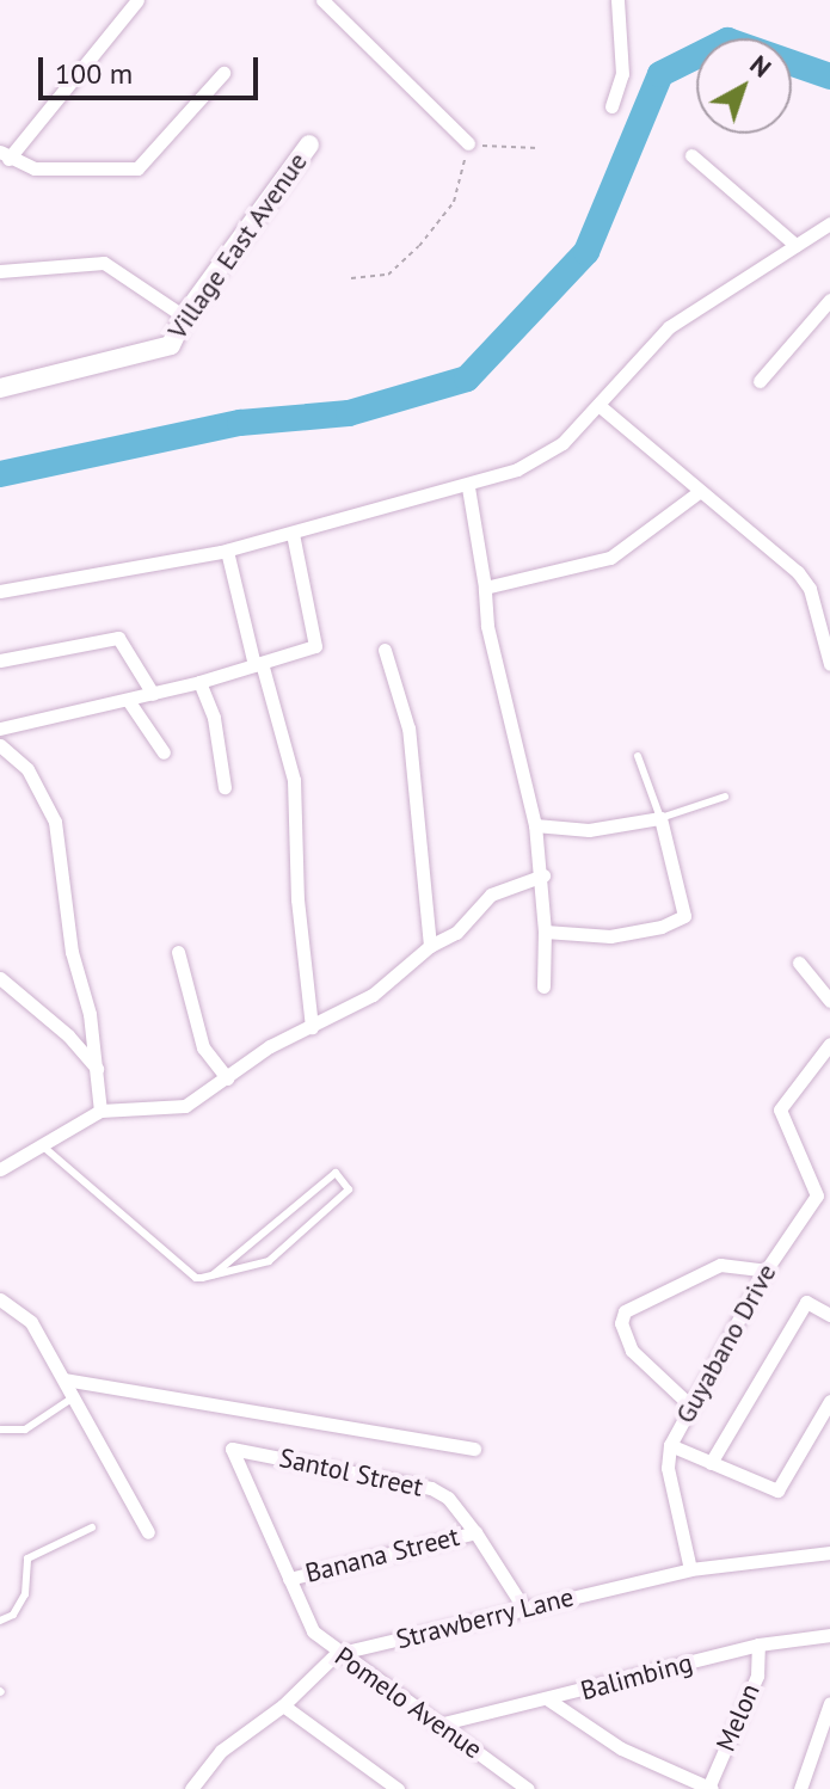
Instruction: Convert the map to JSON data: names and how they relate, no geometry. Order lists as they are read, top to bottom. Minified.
{"streets":{"street":["Village East Avenue","Guyabano Drive","Santol Street","Banana Street","Strawberry Lane","Balimbing","Pomelo Avenue","Melon"]},"crossings":[["Guyabano Drive","Strawberry Lane"],["Santol Street","Banana Street"],["Santol Street","Strawberry Lane"],["Santol Street","Pomelo Avenue"],["Banana Street","Pomelo Avenue"],["Strawberry Lane","Pomelo Avenue"],["Balimbing","Pomelo Avenue"],["Balimbing","Melon"]],"scale_bar":"100 m","north":"top right"}
